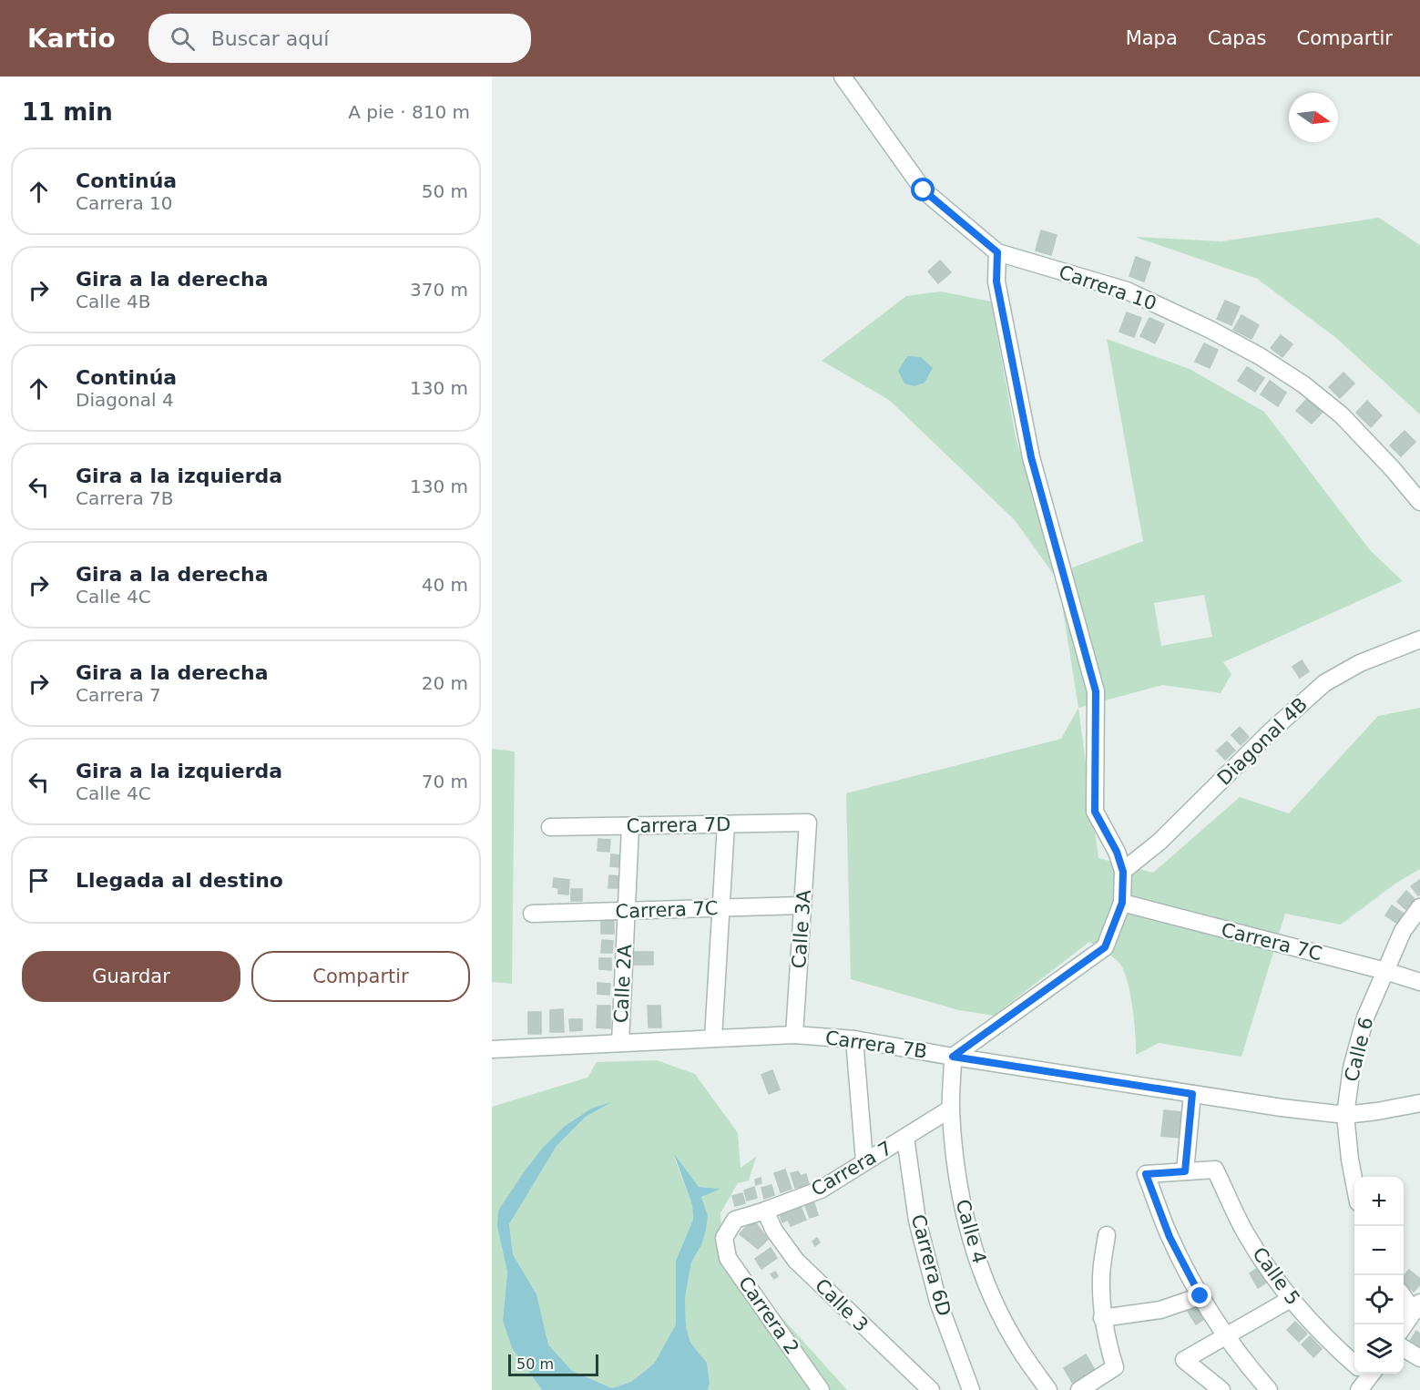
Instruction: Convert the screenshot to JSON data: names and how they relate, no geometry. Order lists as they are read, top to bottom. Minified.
{"streets":{"street":["Carrera 10","Diagonal 4B","Carrera 7D","Carrera 7C","Calle 3A","Calle 2A","Carrera 7B","Calle 6","Carrera 7","Calle 4","Carrera 6D","Calle 5","Calle 3","Carrera 2"]},"crossings":[["Carrera 7D","Calle 3A"],["Carrera 7D","Calle 2A"],["Carrera 7C","Calle 3A"],["Carrera 7C","Calle 2A"],["Carrera 7C","Calle 6"],["Calle 3A","Carrera 7B"],["Calle 2A","Carrera 7B"],["Carrera 7B","Calle 6"],["Carrera 7B","Calle 4"],["Carrera 7","Calle 4"],["Carrera 7","Carrera 6D"],["Carrera 7","Calle 3"],["Carrera 7","Carrera 2"]],"scale_bar":"50 m","north":"right","page":{"header":"Kartio","search":"Buscar aquí","nav":["Mapa","Capas","Compartir"],"heading":["11 min","A pie · 810 m"],"list":[["Continúa","Carrera 10","50 m"],["Gira a la derecha","Calle 4B","370 m"],["Continúa","Diagonal 4","130 m"],["Gira a la izquierda","Carrera 7B","130 m"],["Gira a la derecha","Calle 4C","40 m"],["Gira a la derecha","Carrera 7","20 m"],["Gira a la izquierda","Calle 4C","70 m"],"Llegada al destino"],"buttons":["Guardar","Compartir"],"map_buttons":["+","−"],"scale":"50 m"}}
